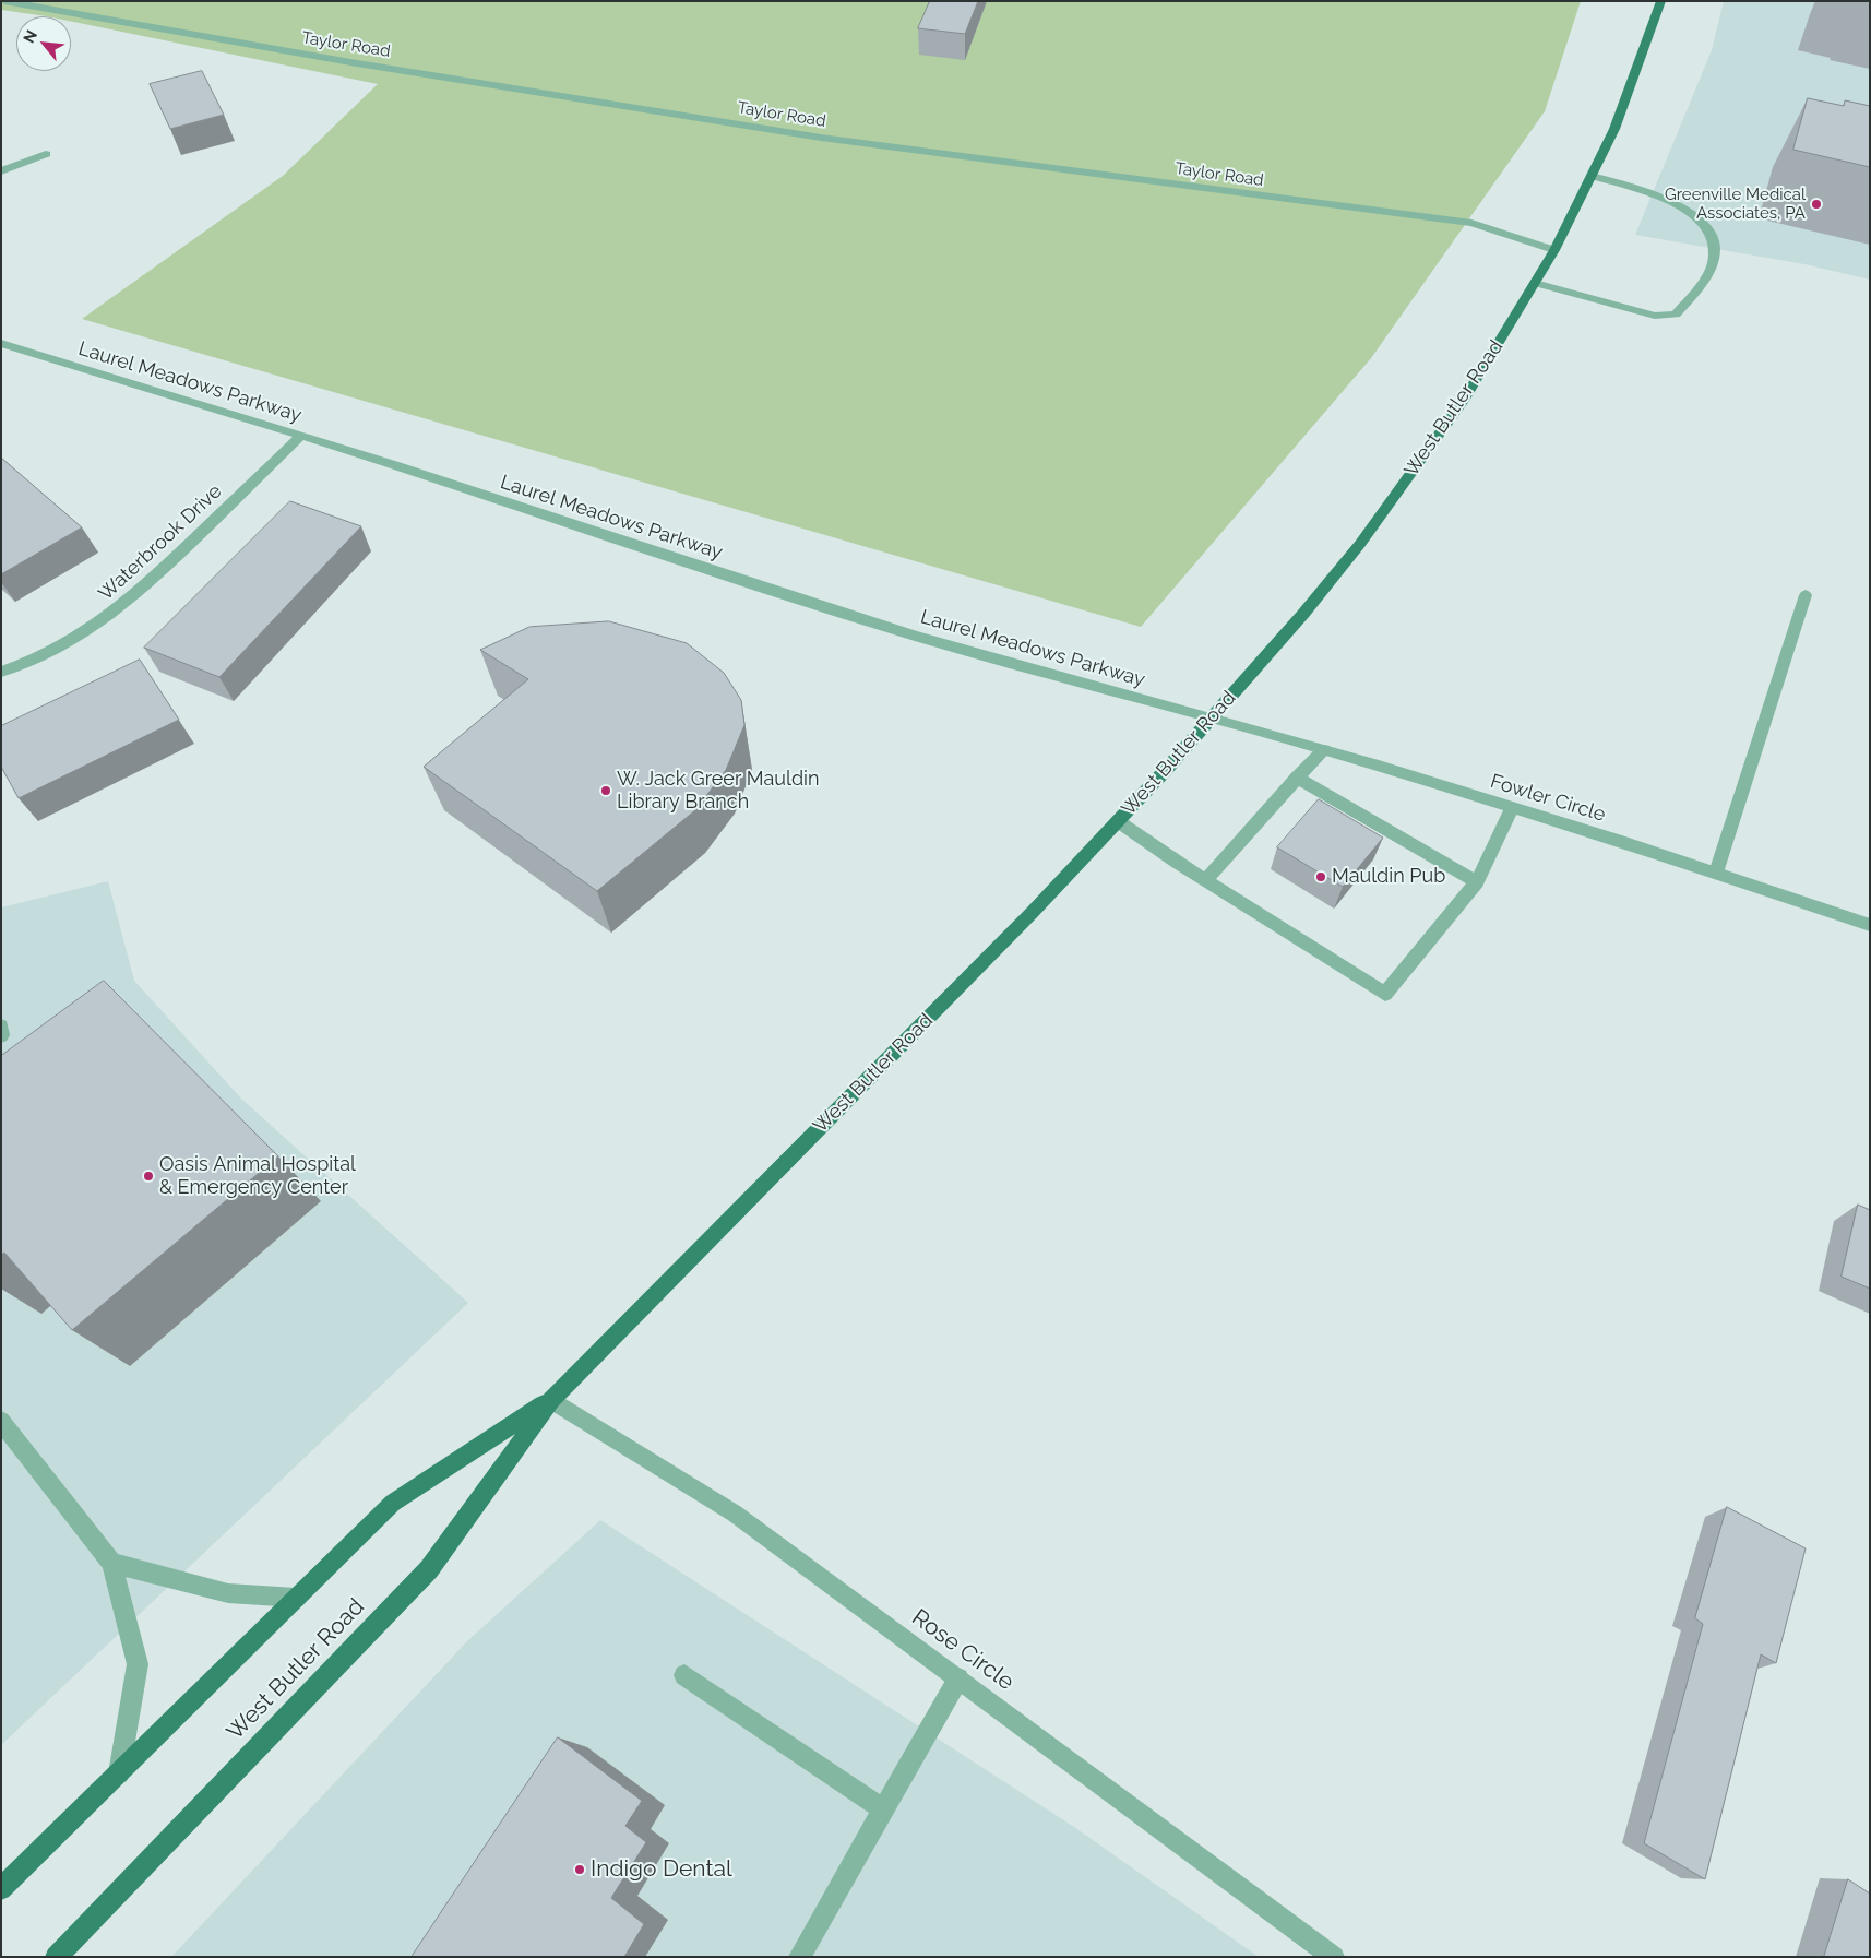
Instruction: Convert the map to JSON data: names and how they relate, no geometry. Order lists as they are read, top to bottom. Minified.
{"streets":{"main road":["West Butler Road"],"street":["Taylor Road","Laurel Meadows Parkway","Waterbrook Drive","Fowler Circle","Rose Circle"]},"crossings":[["Taylor Road","West Butler Road"],["Laurel Meadows Parkway","West Butler Road"],["Laurel Meadows Parkway","Waterbrook Drive"],["Laurel Meadows Parkway","Fowler Circle"],["West Butler Road","Fowler Circle"],["West Butler Road","Rose Circle"]],"places":["Greenville Medical Associates, PA","W. Jack Greer Mauldin Library Branch","Mauldin Pub","Oasis Animal Hospital & Emergency Center","Indigo Dental"],"north":"top left"}
